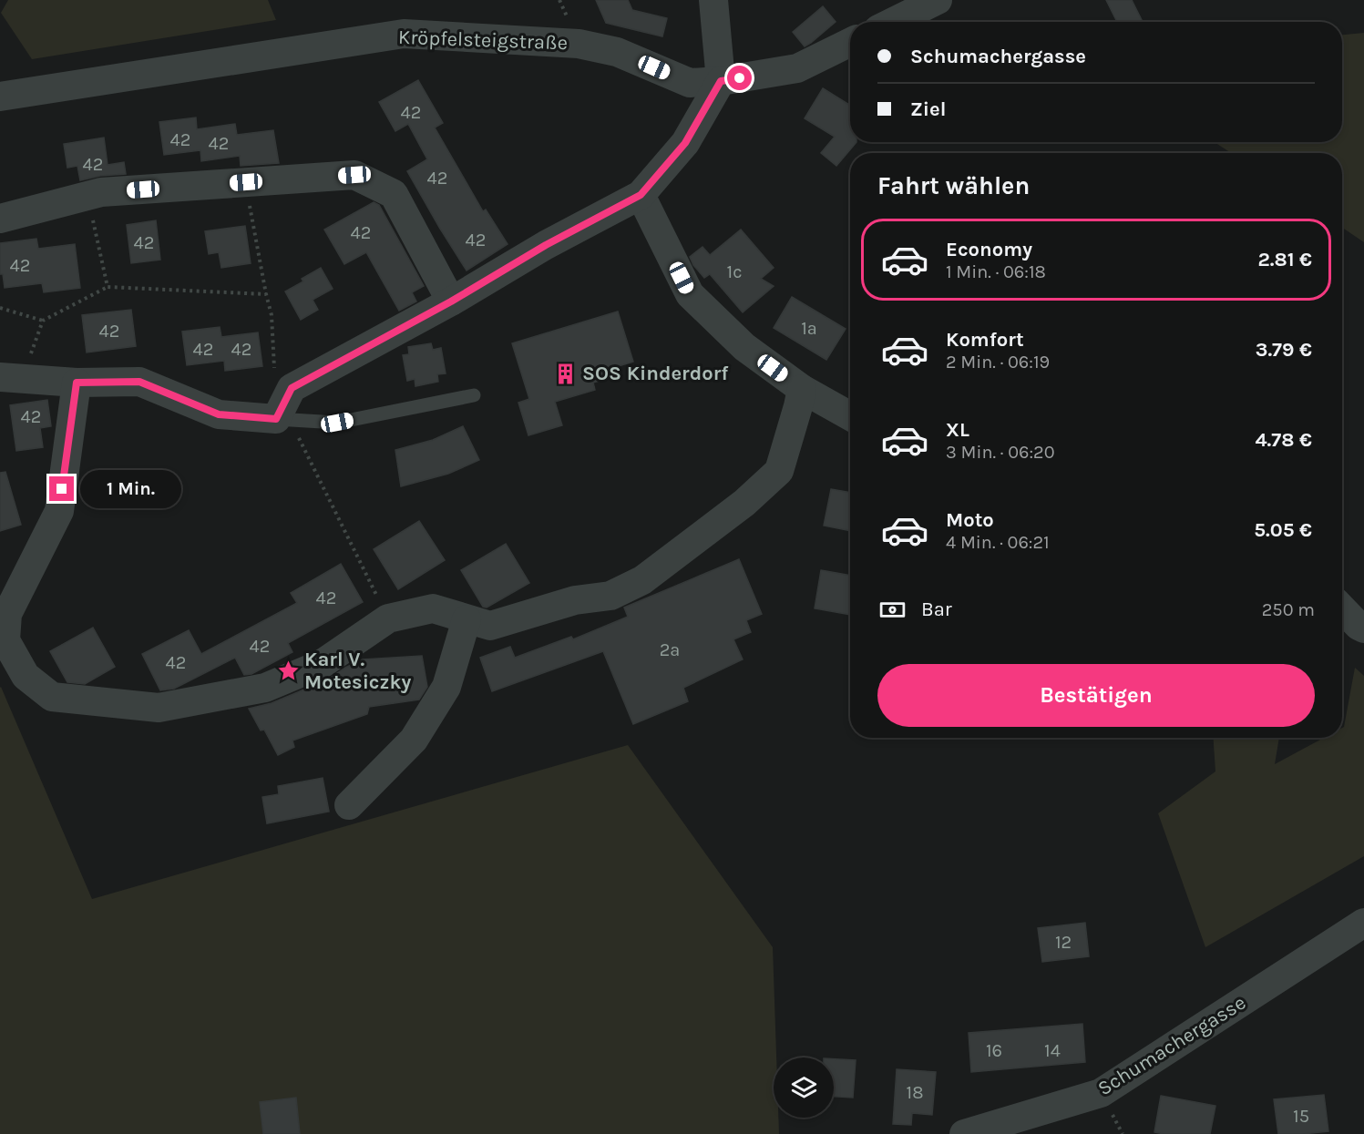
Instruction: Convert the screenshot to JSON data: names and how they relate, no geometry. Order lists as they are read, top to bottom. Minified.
{"streets":{"street":["Kröpfelsteigstraße","Schumachergasse"]},"places":{"building":["SOS Kinderdorf"],"place":["Karl V. Motesiczky"]},"house_numbers":["42","42","42","42","42","42","42","42","42","1c","1a","42","42","42","42","42","42","2a","42","12","16","14","18","15"],"page":{"banner":["Schumachergasse","Ziel"],"heading":"Fahrt wählen","list":[{"name":"Economy","note":"1 Min. · 06:18","value":"2.81 €"},{"name":"Komfort","note":"2 Min. · 06:19","value":"3.79 €"},{"name":"XL","note":"3 Min. · 06:20","value":"4.78 €"},{"name":"Moto","note":"4 Min. · 06:21","value":"5.05 €"}],"bubble":"1 Min.","pay":["Bar","250 m"],"buttons":"Bestätigen"}}
